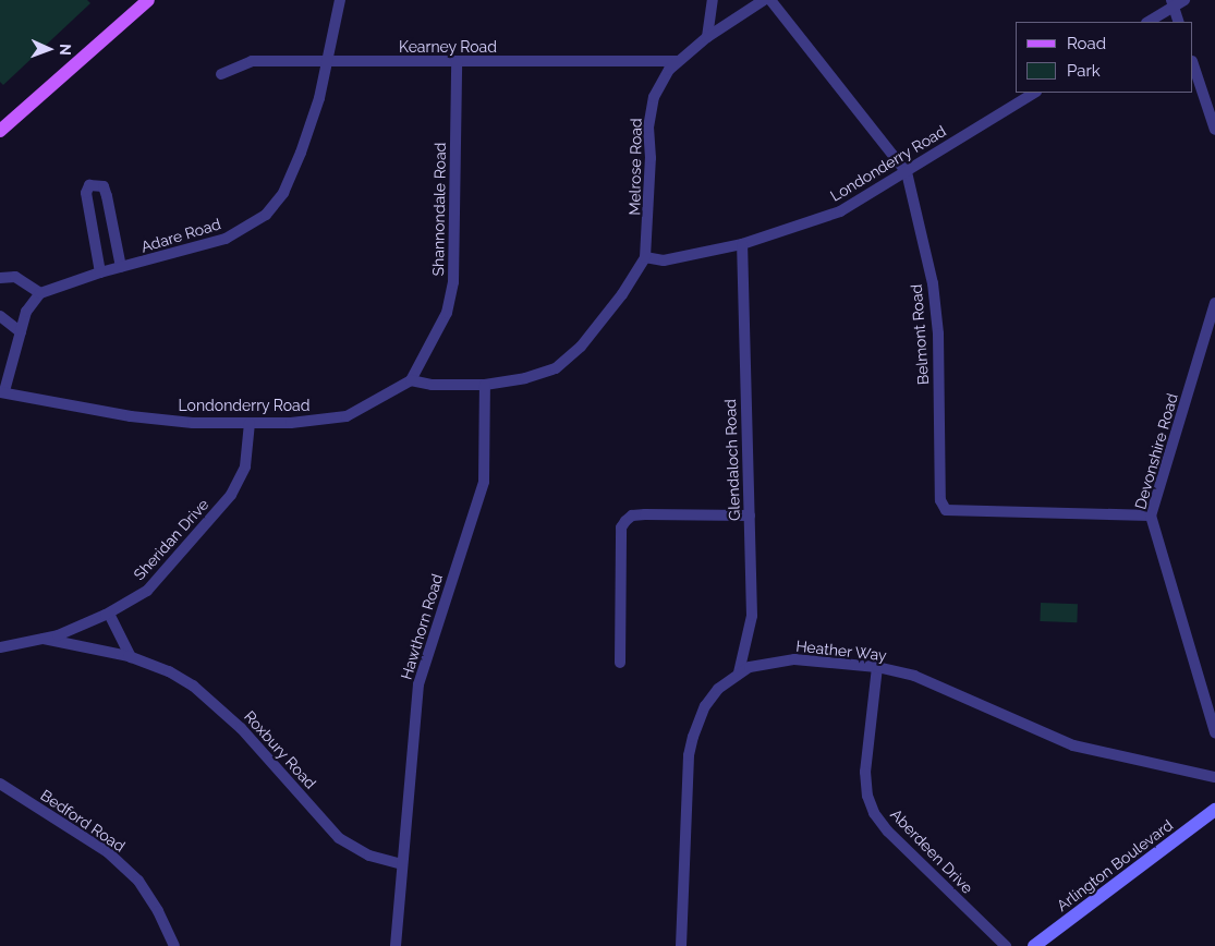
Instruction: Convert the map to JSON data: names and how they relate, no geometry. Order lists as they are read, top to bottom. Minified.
{"streets":{"street":["Kearney Road","Londonderry Road","Melrose Road","Shannondale Road","Adare Road","Belmont Road","Devonshire Road","Glendaloch Road","Sheridan Drive","Hawthorn Road","Heather Way","Roxbury Road","Bedford Road","Aberdeen Drive","Arlington Boulevard"]},"crossings":[["Kearney Road","Melrose Road"],["Kearney Road","Shannondale Road"],["Kearney Road","Adare Road"],["Londonderry Road","Melrose Road"],["Londonderry Road","Shannondale Road"],["Londonderry Road","Belmont Road"],["Londonderry Road","Glendaloch Road"],["Londonderry Road","Sheridan Drive"],["Belmont Road","Devonshire Road"],["Glendaloch Road","Heather Way"],["Sheridan Drive","Roxbury Road"],["Hawthorn Road","Roxbury Road"],["Heather Way","Aberdeen Drive"]],"legend":["Road","Park"],"north":"right"}
